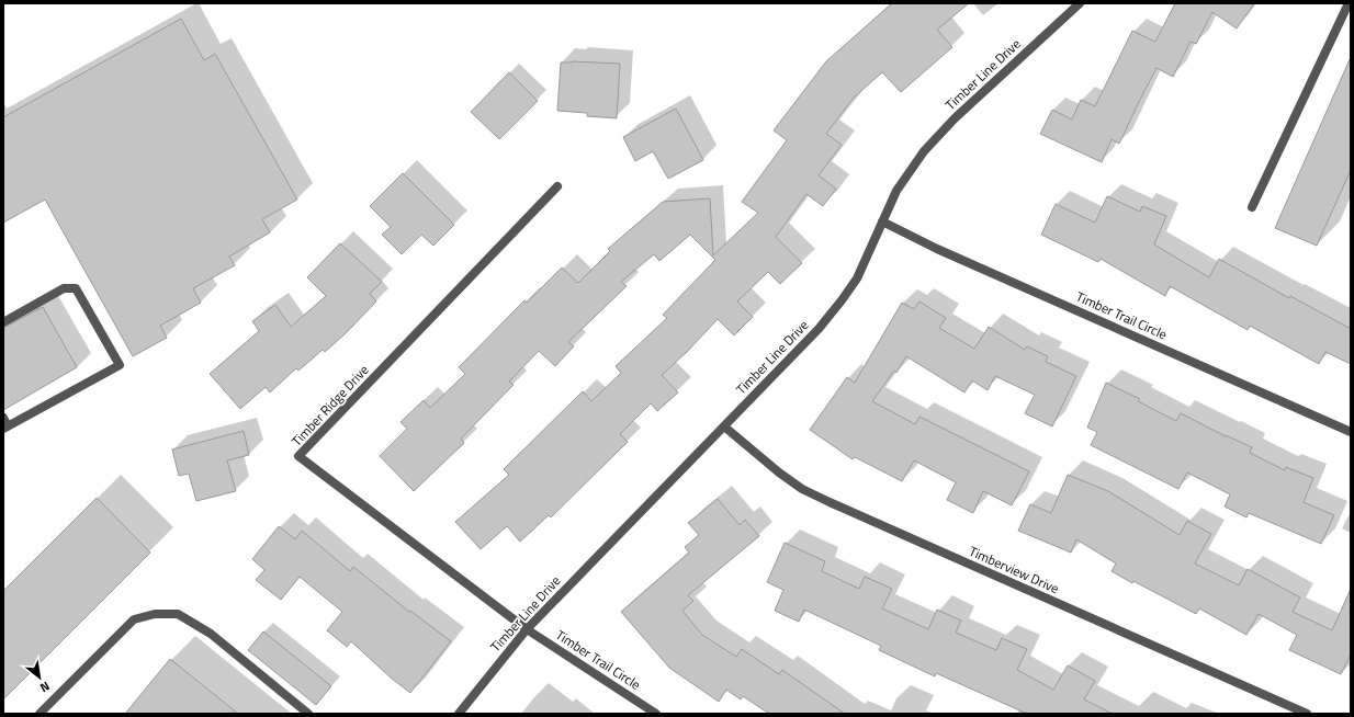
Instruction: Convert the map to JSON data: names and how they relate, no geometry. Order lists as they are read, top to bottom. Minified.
{"streets":{"street":["Timber Line Drive","Timber Trail Circle","Timber Ridge Drive","Timberview Drive"]},"crossings":[["Timber Line Drive","Timber Trail Circle"],["Timber Line Drive","Timber Ridge Drive"],["Timber Line Drive","Timberview Drive"],["Timber Trail Circle","Timber Ridge Drive"]],"north":"bottom right"}
